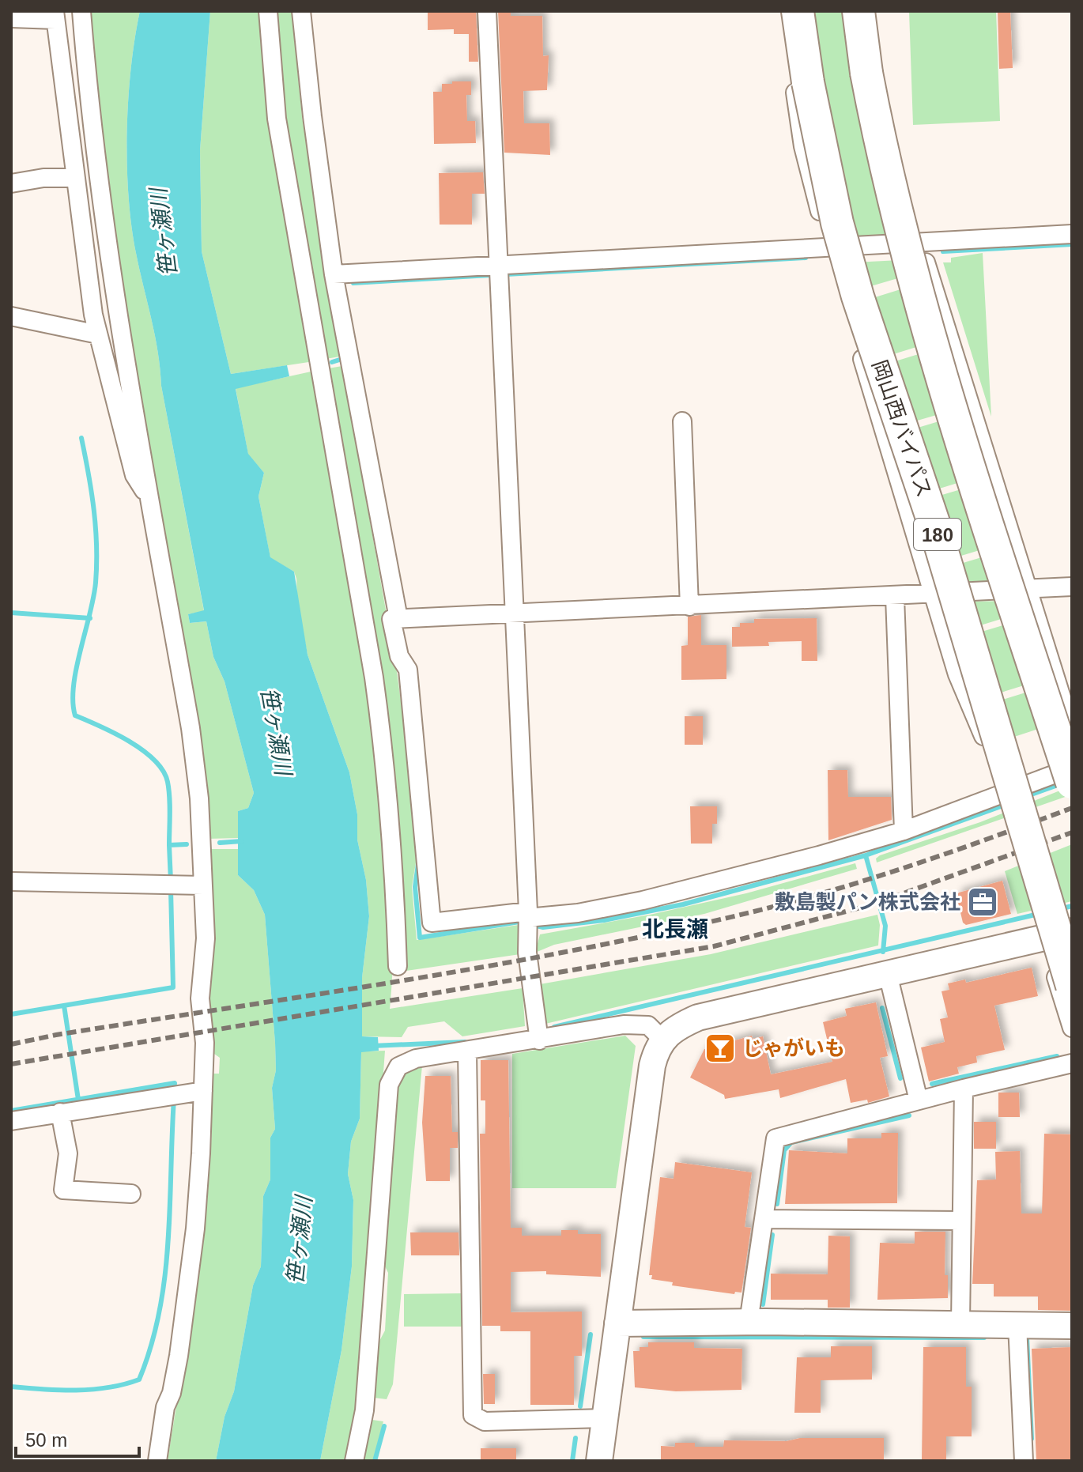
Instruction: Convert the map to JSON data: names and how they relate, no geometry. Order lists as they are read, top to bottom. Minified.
{"streets":{"highway":["岡山西バイパス","180"]},"districts":["北長瀬"],"water":["笹ヶ瀬川"],"places":{"office":["敷島製パン株式会社"],"bar":["じゃがいも"]},"scale_bar":"50 m"}
